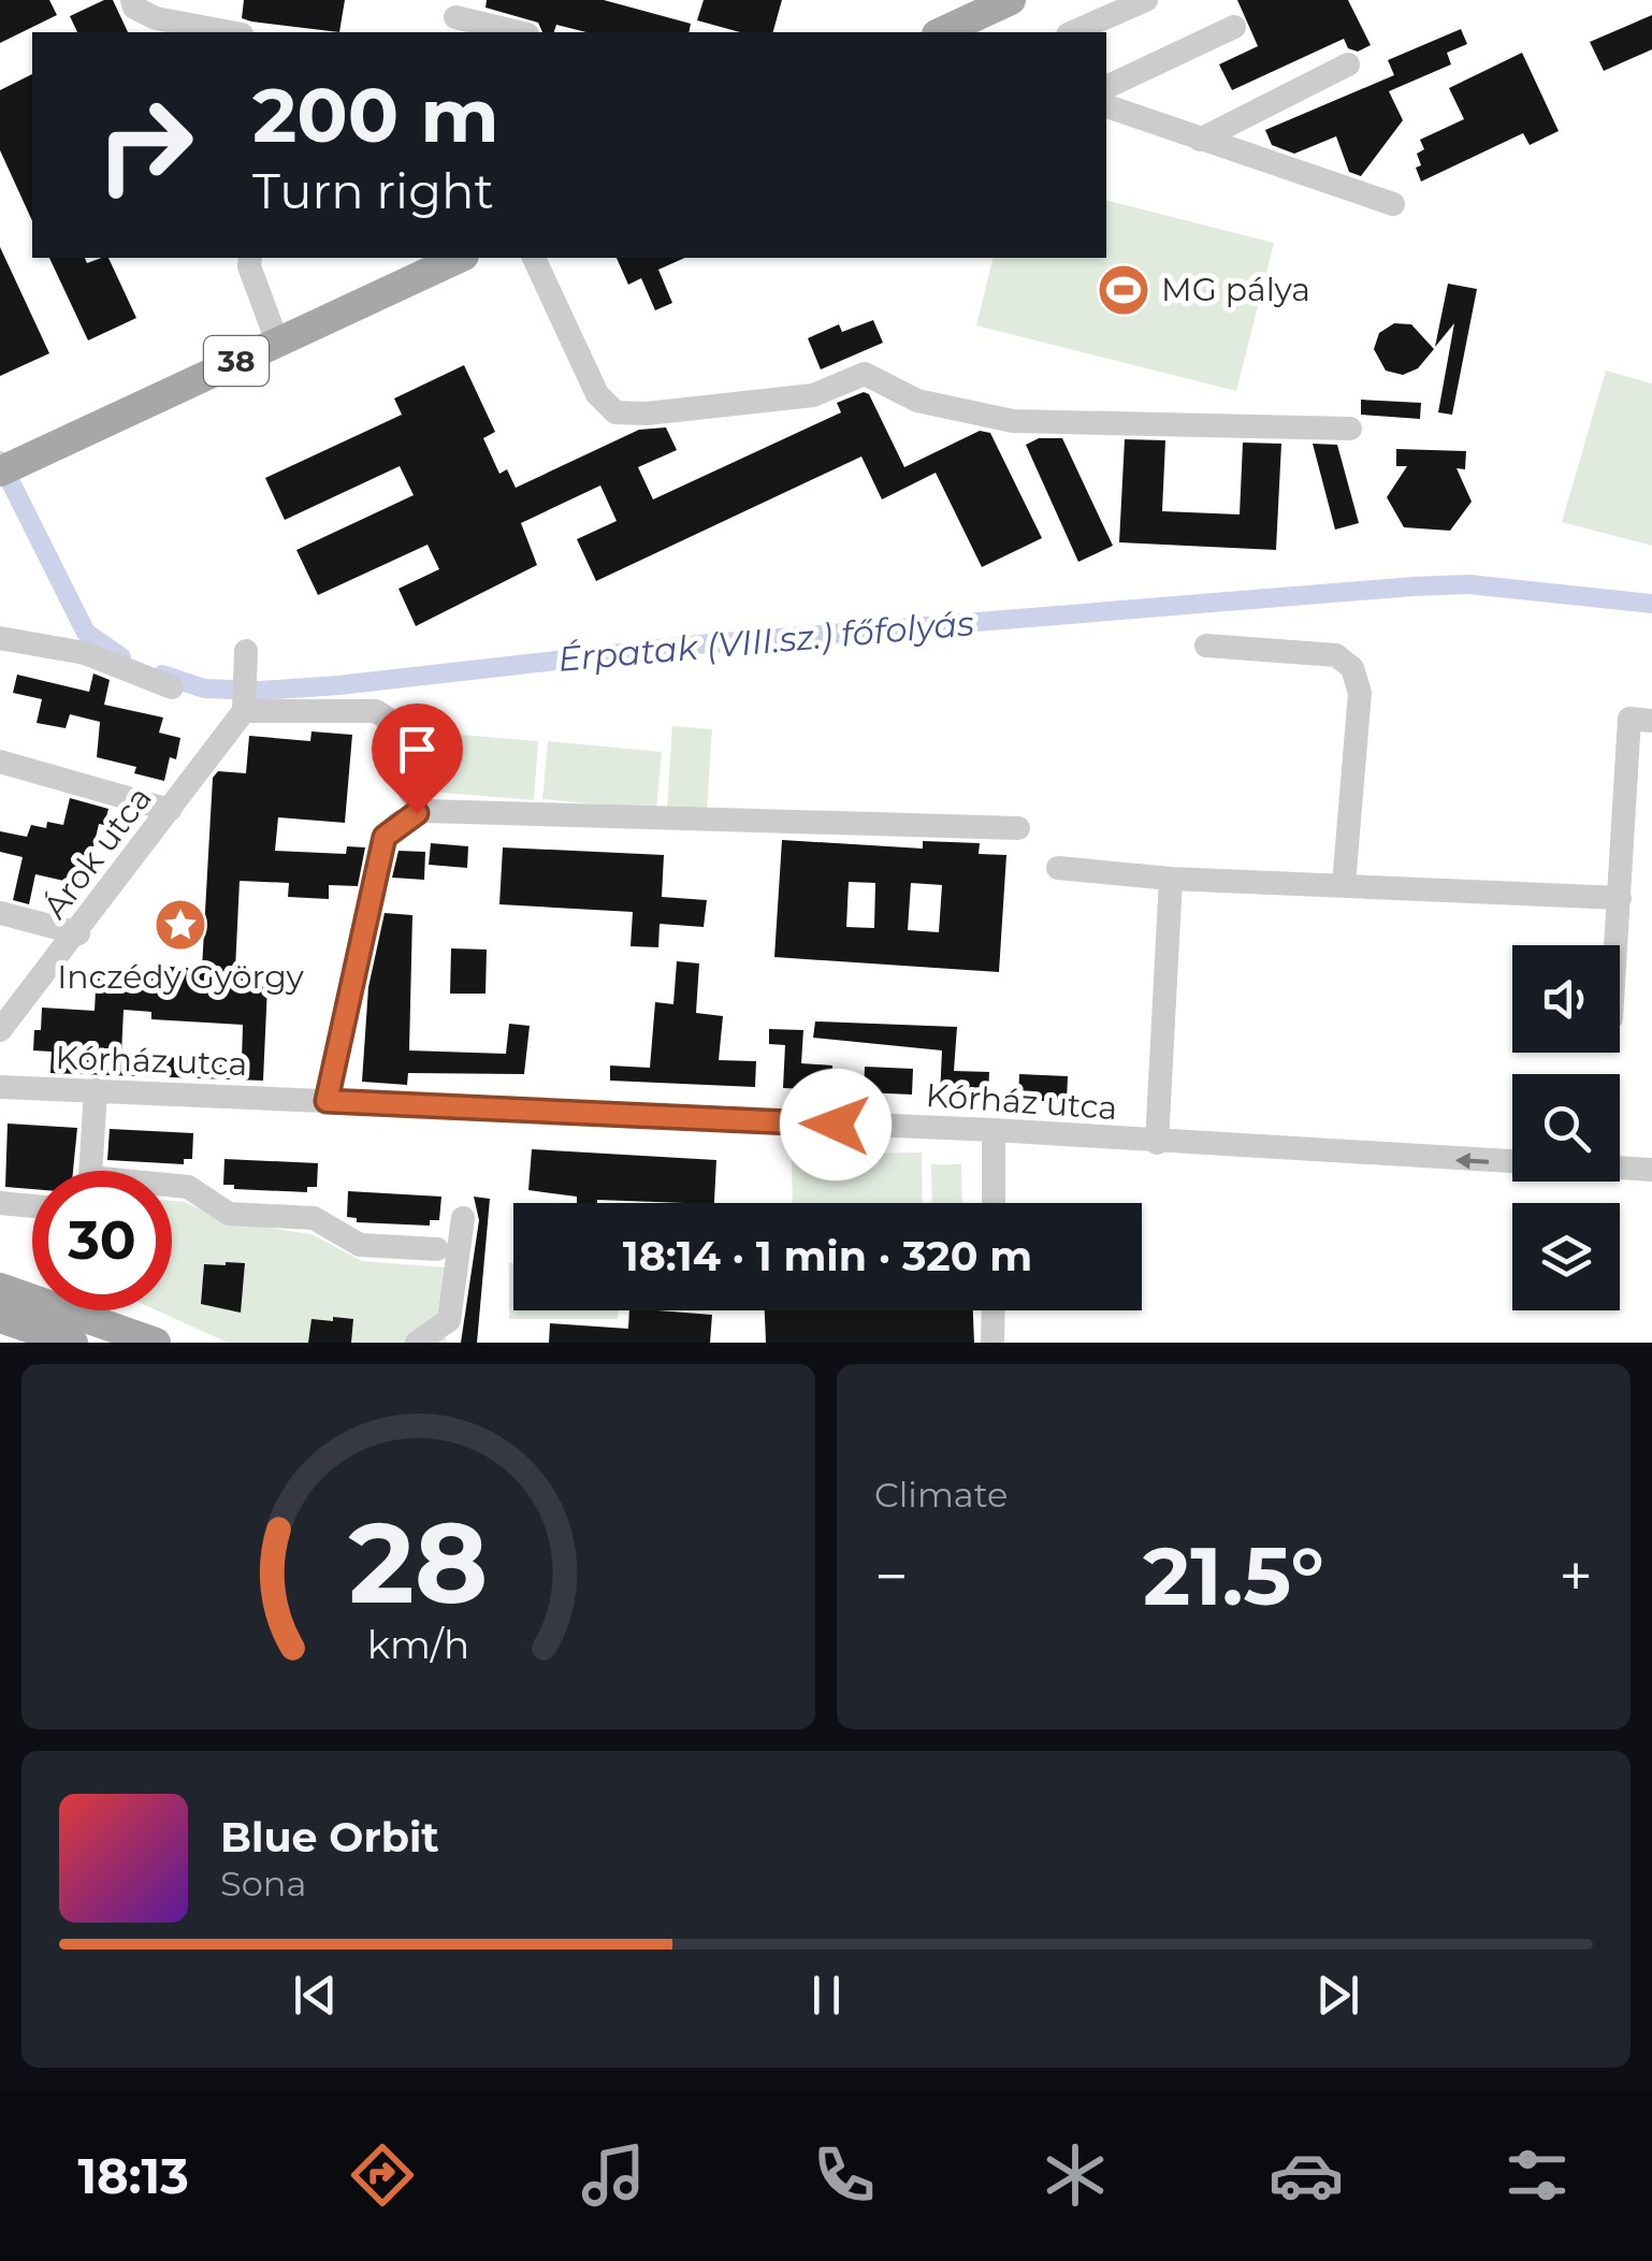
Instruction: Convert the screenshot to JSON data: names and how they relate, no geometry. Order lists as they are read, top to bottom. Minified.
{"streets":{"main road":["38"],"street":["Árok utca","Kórház utca"]},"water":["Érpatak (VIII.sz.) főfolyás"],"places":{"sports":["MG pálya"],"place":["Inczédy György"]},"page":{"turn":["200 m","Turn right"],"limit":"30","trip":"18:14 · 1 min · 320 m","tile":"Climate","heat":["−","21.5°","+"],"song":["Blue Orbit","Sona"],"tabs":"18:13","gauge":["28","km/h"]}}
